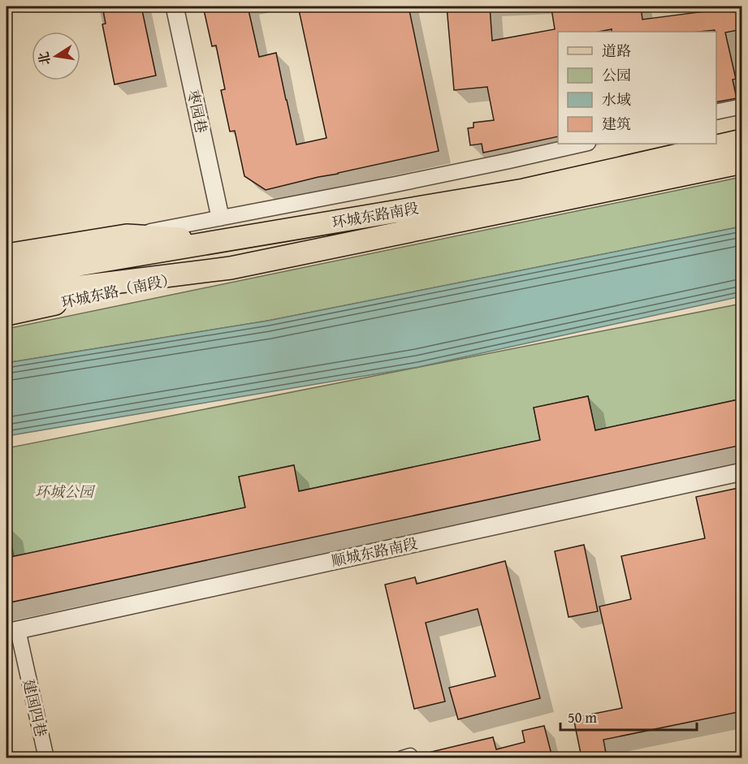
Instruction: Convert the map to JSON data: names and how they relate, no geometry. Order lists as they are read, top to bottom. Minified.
{"streets":{"main road":["环城东路南段","环城东路（南段）"],"street":["枣园巷","顺城东路南段","建国四巷"]},"crossings":[["环城东路南段","环城东路（南段）"],["顺城东路南段","建国四巷"]],"parks":["环城公园"],"legend":["道路","公园","水域","建筑"],"scale_bar":"50 m","north":"left"}
